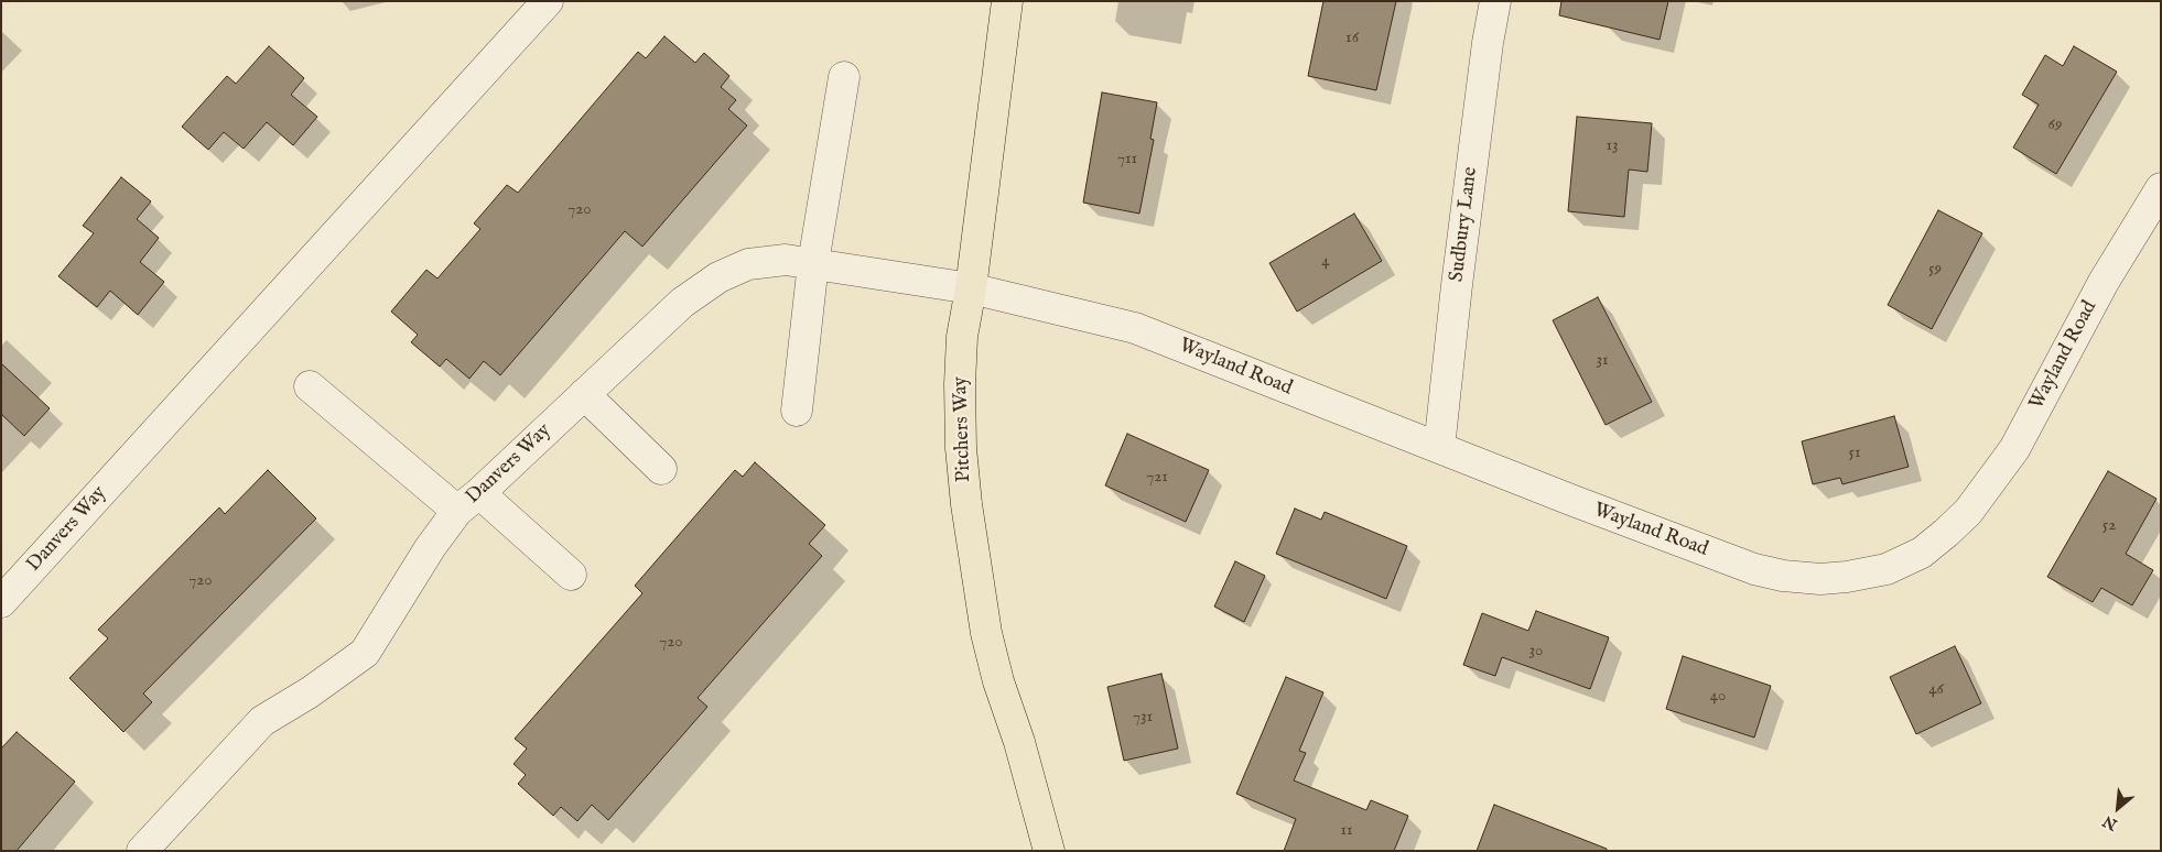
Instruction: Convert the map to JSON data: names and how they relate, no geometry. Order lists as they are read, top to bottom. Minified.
{"streets":{"main road":["Pitchers Way"],"street":["Sudbury Lane","Wayland Road","Danvers Way"]},"crossings":[["Sudbury Lane","Wayland Road"],["Wayland Road","Pitchers Way"],["Wayland Road","Danvers Way"],["Pitchers Way","Danvers Way"]],"house_numbers":["16","69","13","711","720","4","59","31","51","721","52","720","720","30","46","40","731","11"],"north":"bottom left"}
